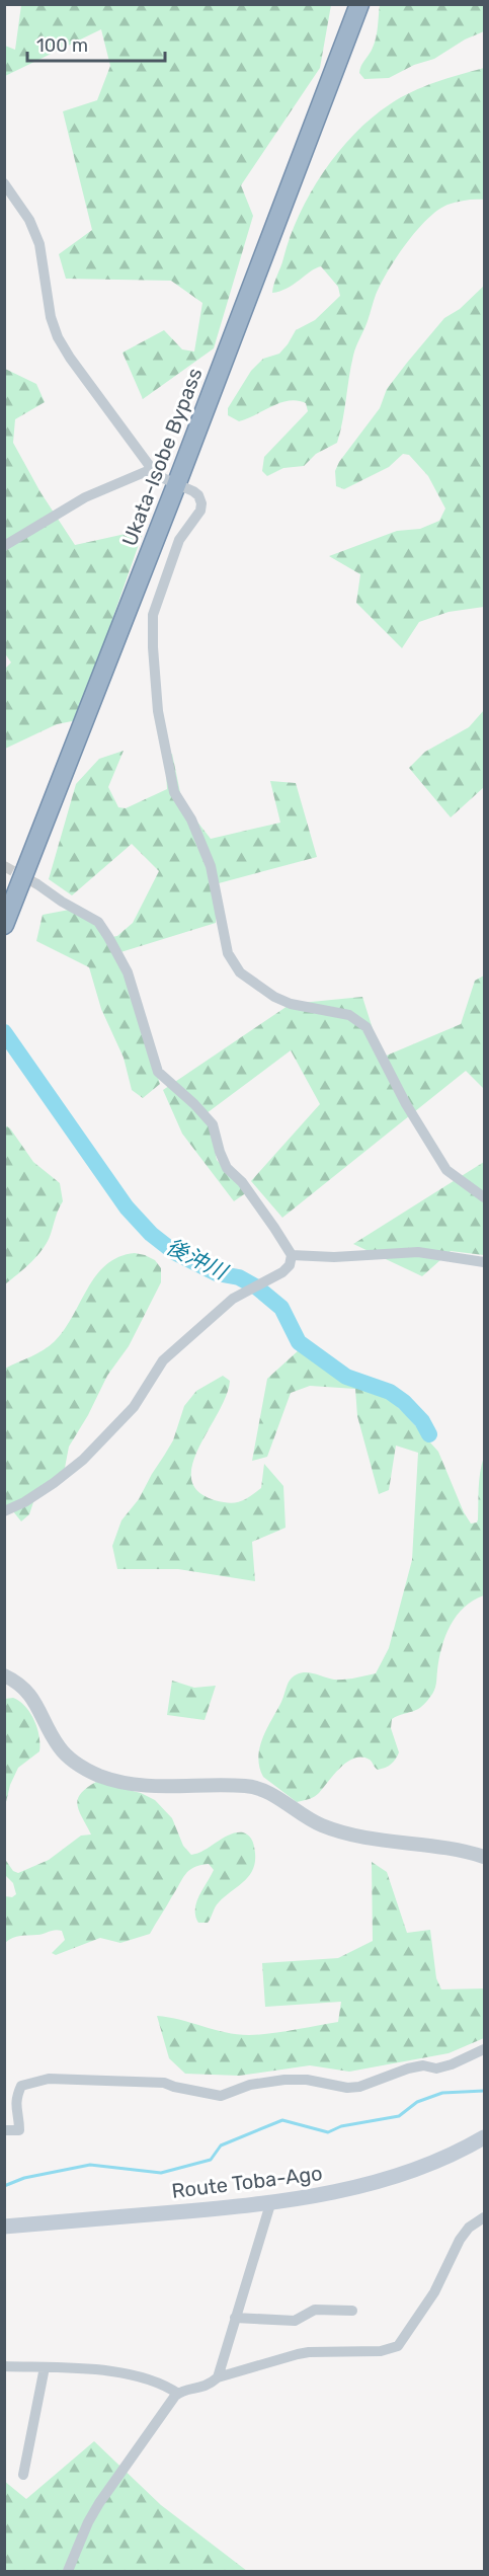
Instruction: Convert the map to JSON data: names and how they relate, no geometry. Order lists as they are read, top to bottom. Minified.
{"streets":{"highway":["Ukata-Isobe Bypass"],"main road":["Route Toba-Ago"]},"water":["後沖川"],"scale_bar":"100 m"}
